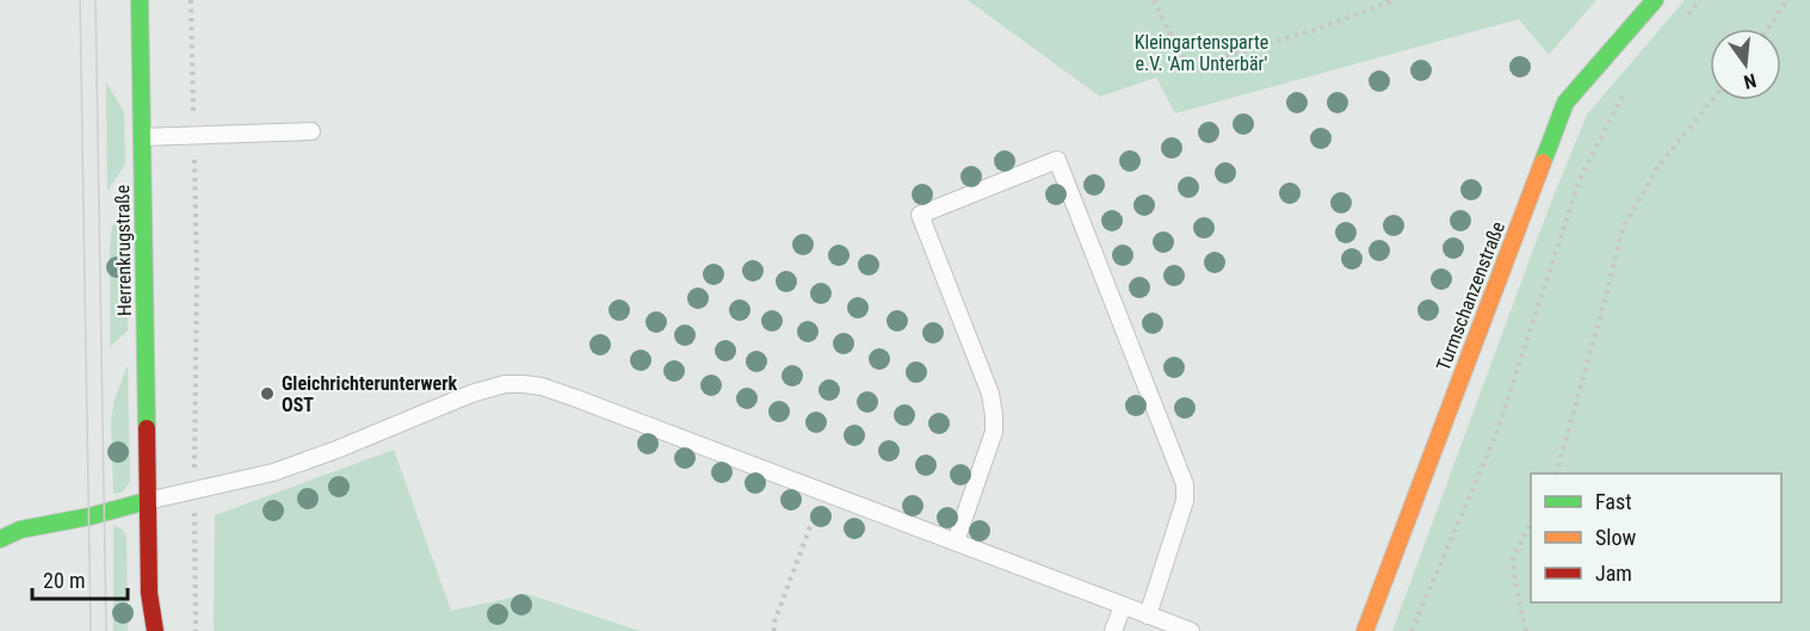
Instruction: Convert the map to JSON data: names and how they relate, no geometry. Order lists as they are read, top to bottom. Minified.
{"streets":{"street":["Herrenkrugstraße","Turmschanzenstraße"]},"parks":["Kleingartensparte e.V. 'Am Unterbär'"],"places":["Gleichrichterunterwerk OST"],"legend":["Fast","Slow","Jam"],"scale_bar":"20 m","north":"bottom"}
